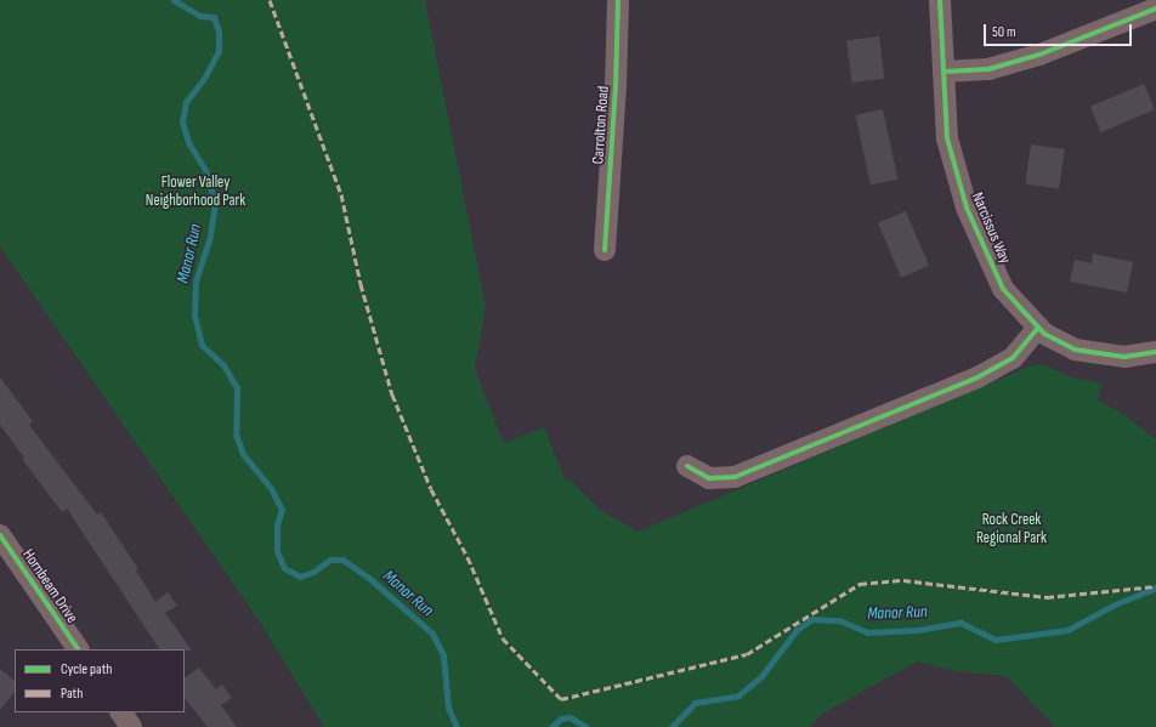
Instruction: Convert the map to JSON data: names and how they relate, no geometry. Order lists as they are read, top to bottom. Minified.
{"streets":{"street":["Carrolton Road","Narcissus Way","Hornbeam Drive"]},"water":["Manor Run"],"parks":["Flower Valley Neighborhood Park","Rock Creek Regional Park"],"legend":["Cycle path","Path"],"scale_bar":"50 m"}
